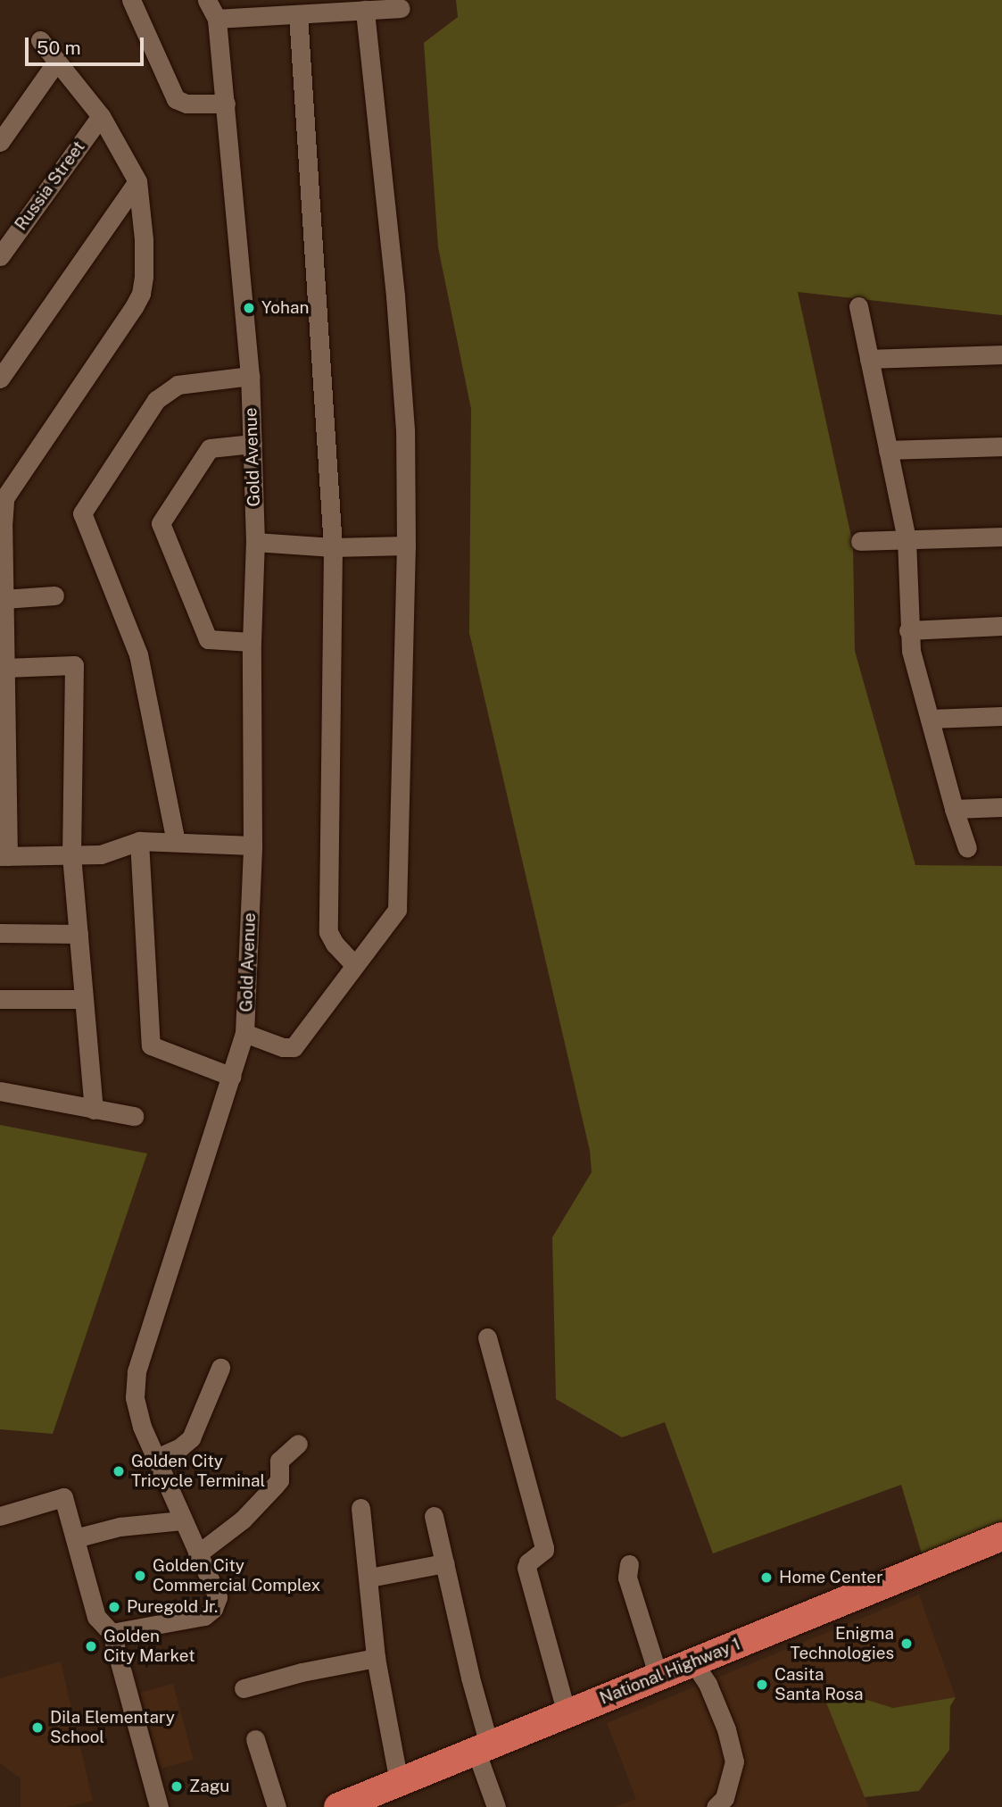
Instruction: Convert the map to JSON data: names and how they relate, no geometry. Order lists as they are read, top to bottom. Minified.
{"streets":{"highway":["National Highway 1"],"street":["Russia Street","Gold Avenue"]},"places":["Yohan","Golden City Tricycle Terminal","Golden City Commercial Complex","Home Center","Puregold Jr.","Enigma Technologies","Golden City Market","Casita Santa Rosa","Dila Elementary School","Zagu"],"scale_bar":"50 m"}
